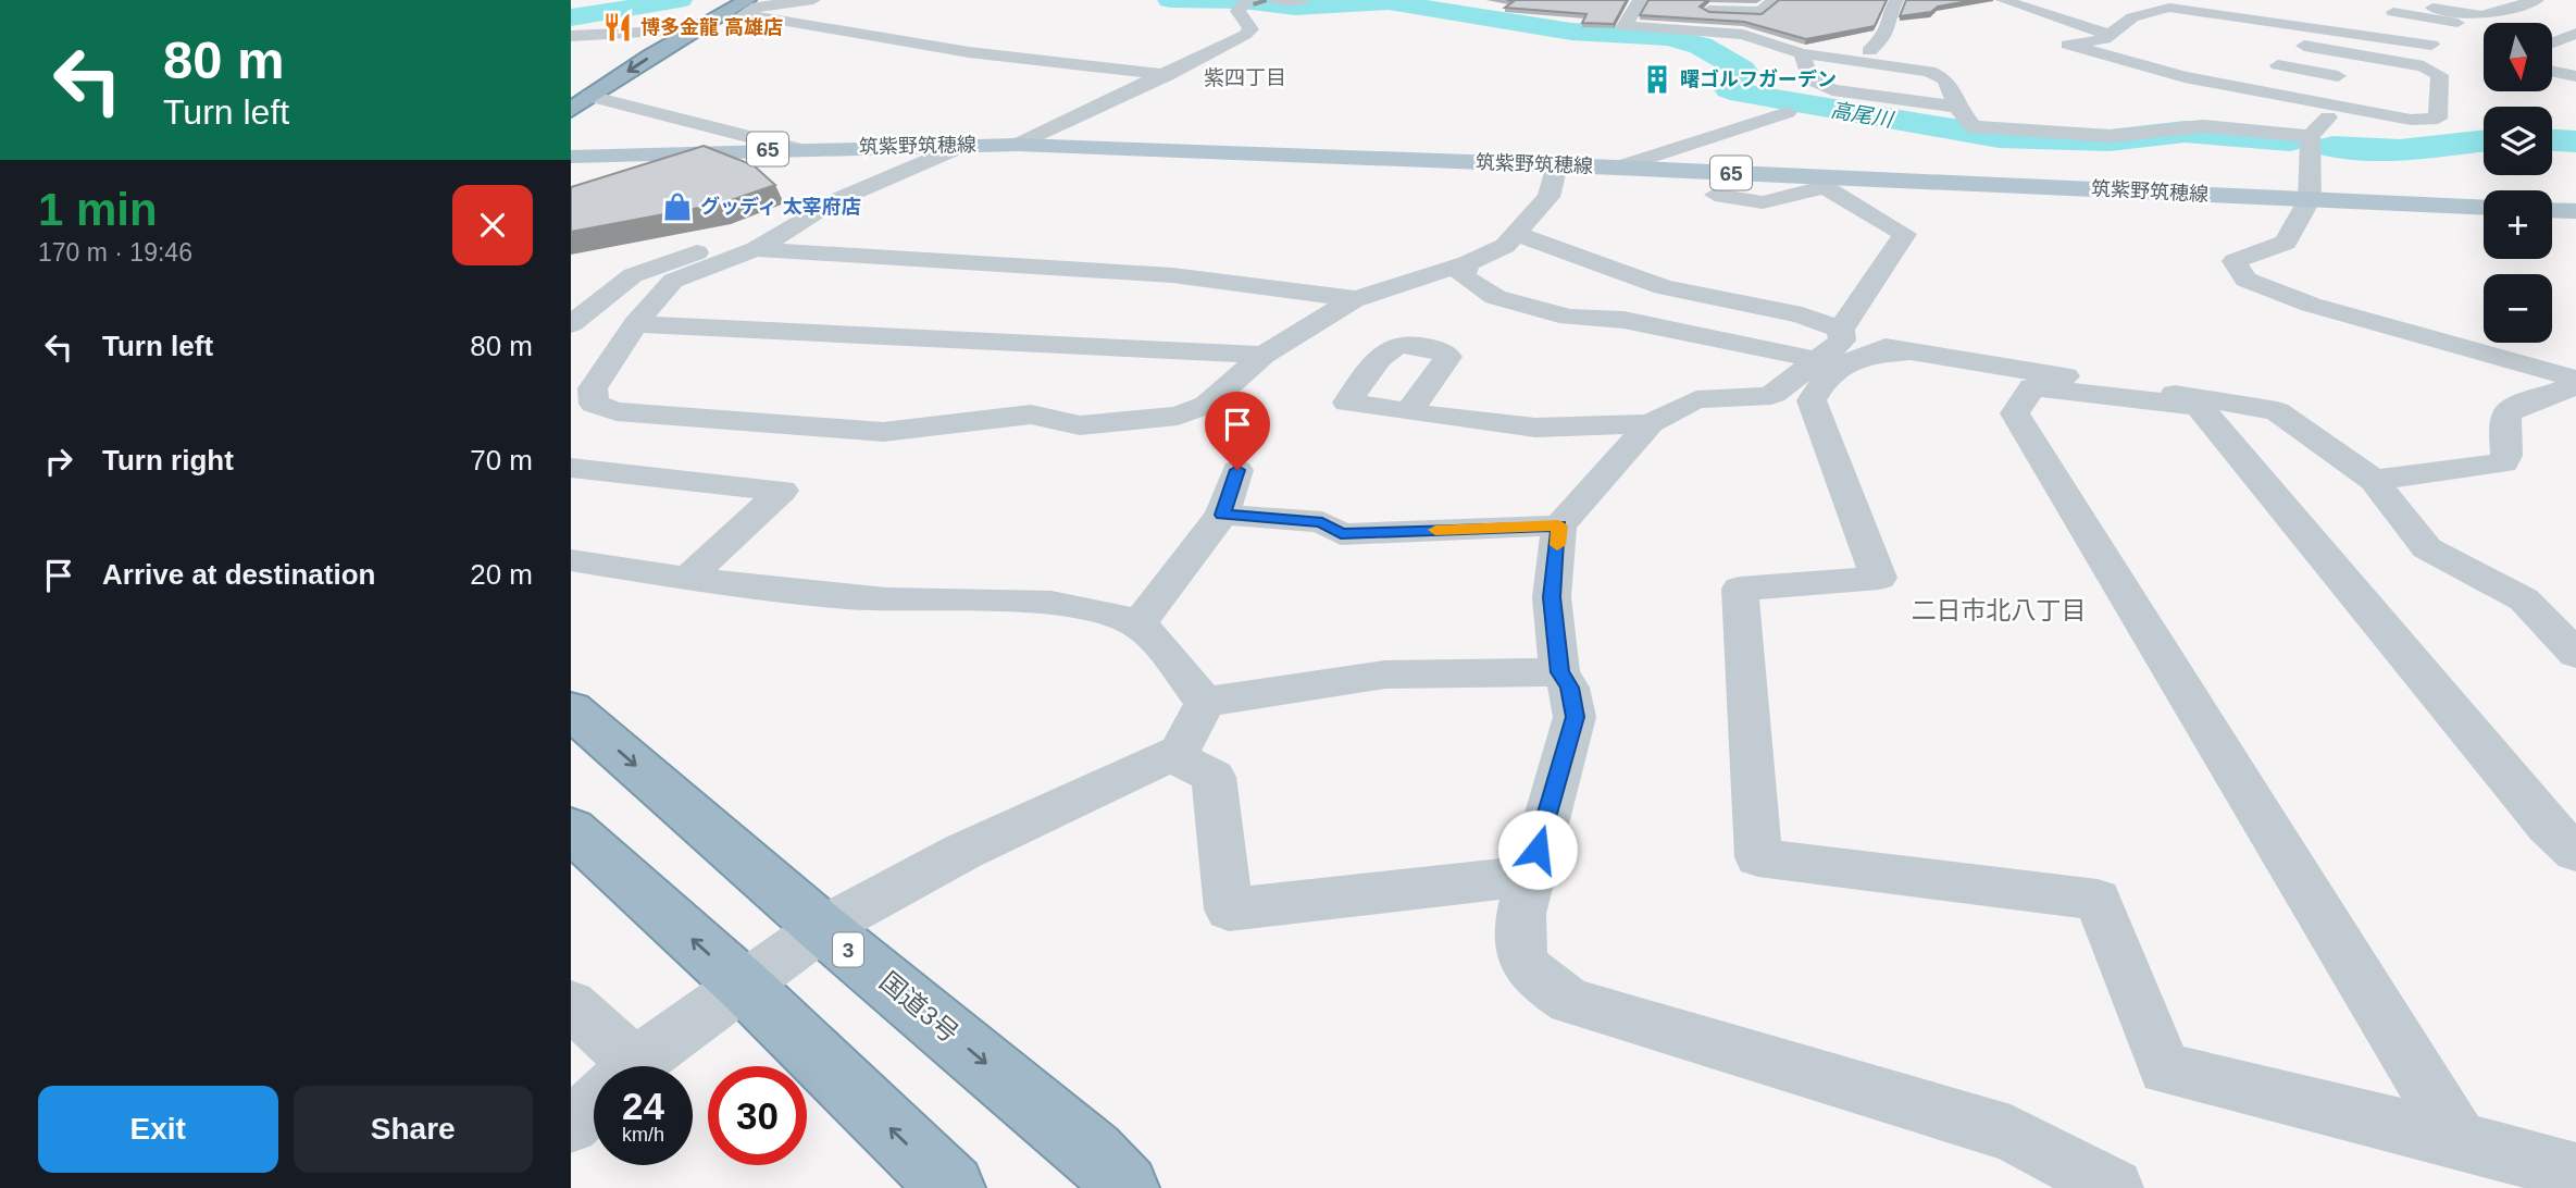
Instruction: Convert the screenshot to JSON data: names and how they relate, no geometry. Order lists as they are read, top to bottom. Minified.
{"streets":{"highway":["3","国道3号"],"main road":["筑紫野筑穂線","65"]},"districts":["紫四丁目","二日市北八丁目"],"water":["高尾川"],"places":{"restaurant":["博多金龍 高雄店"],"building":["曙ゴルフガーデン"],"shop":["グッディ 太宰府店"]},"north":"bottom","page":{"turn":["80 m","Turn left"],"map_buttons":["+","−"],"heading":["1 min","170 m · 19:46"],"list":[{"name":"Turn left","value":"80 m"},{"name":"Turn right","value":"70 m"},{"name":"Arrive at destination","value":"20 m"}],"speed":"24 km/h","limit":"30","buttons":["Exit","Share"]}}
